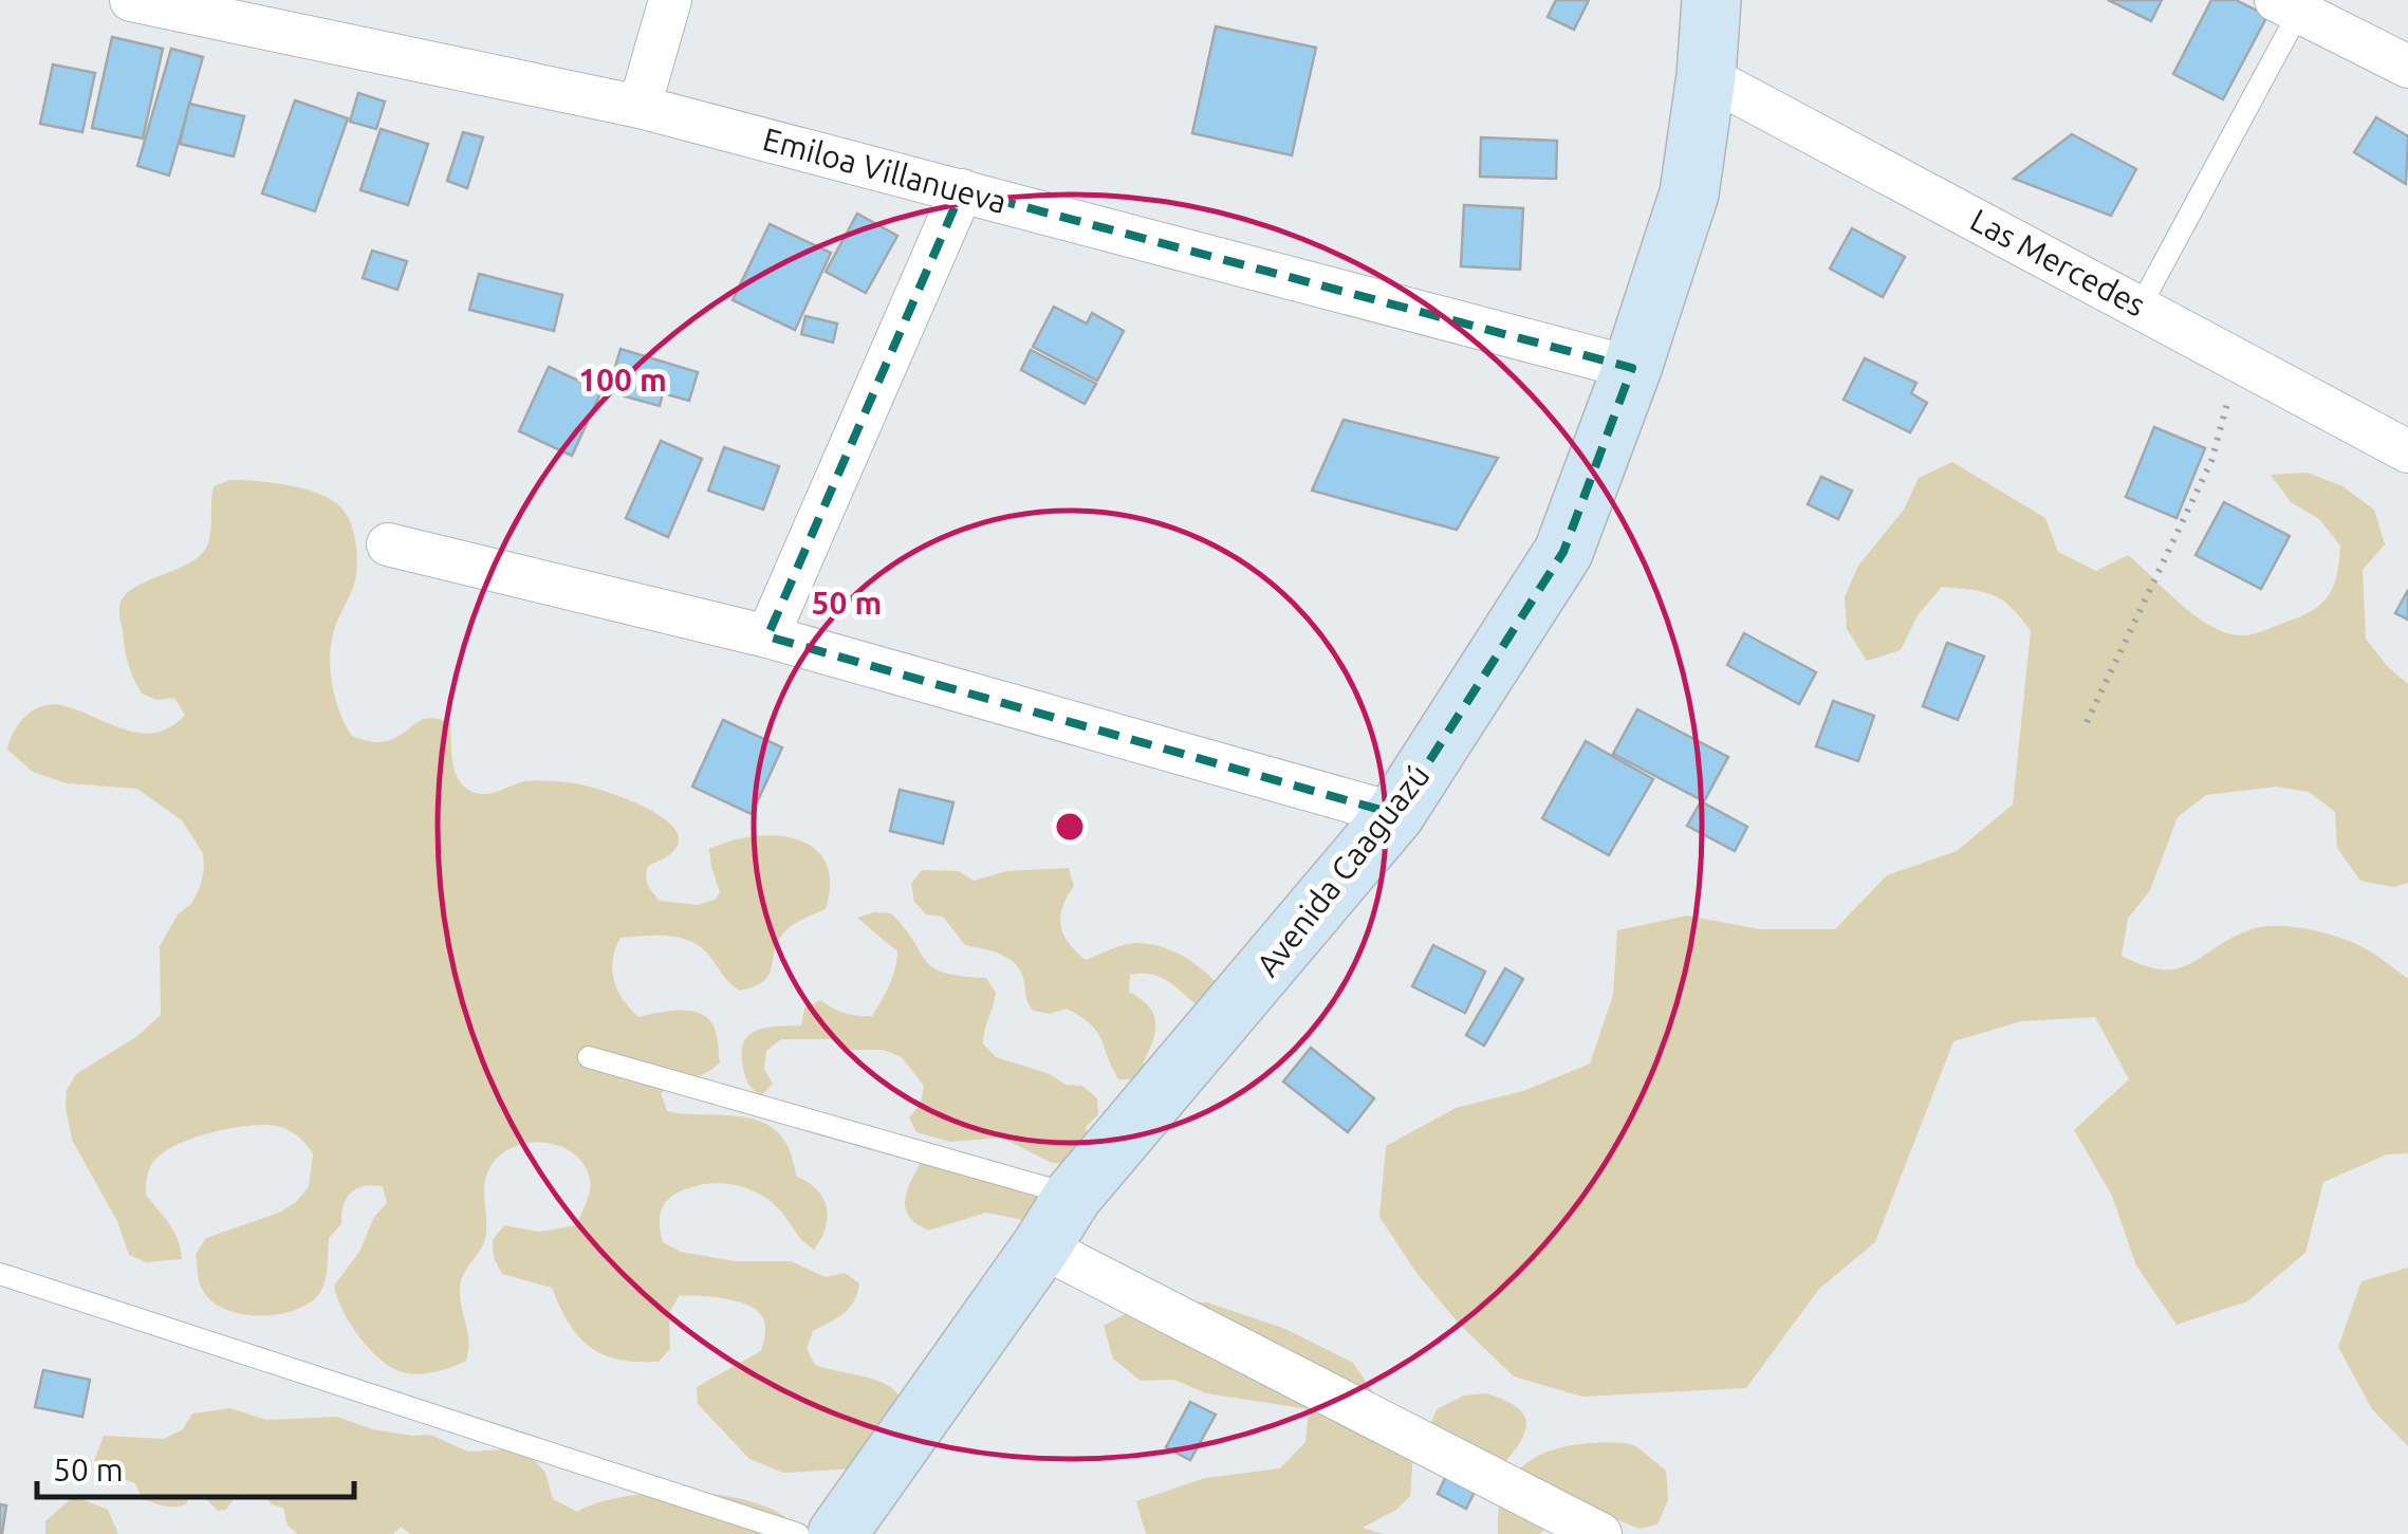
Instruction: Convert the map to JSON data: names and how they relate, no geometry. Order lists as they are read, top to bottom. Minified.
{"streets":{"street":["Emiloa Villanueva","Las Mercedes","Avenida Caaguazú"]},"crossings":[["Emiloa Villanueva","Avenida Caaguazú"],["Las Mercedes","Avenida Caaguazú"]],"scale_bar":"50 m","rings":["100 m","50 m"]}
